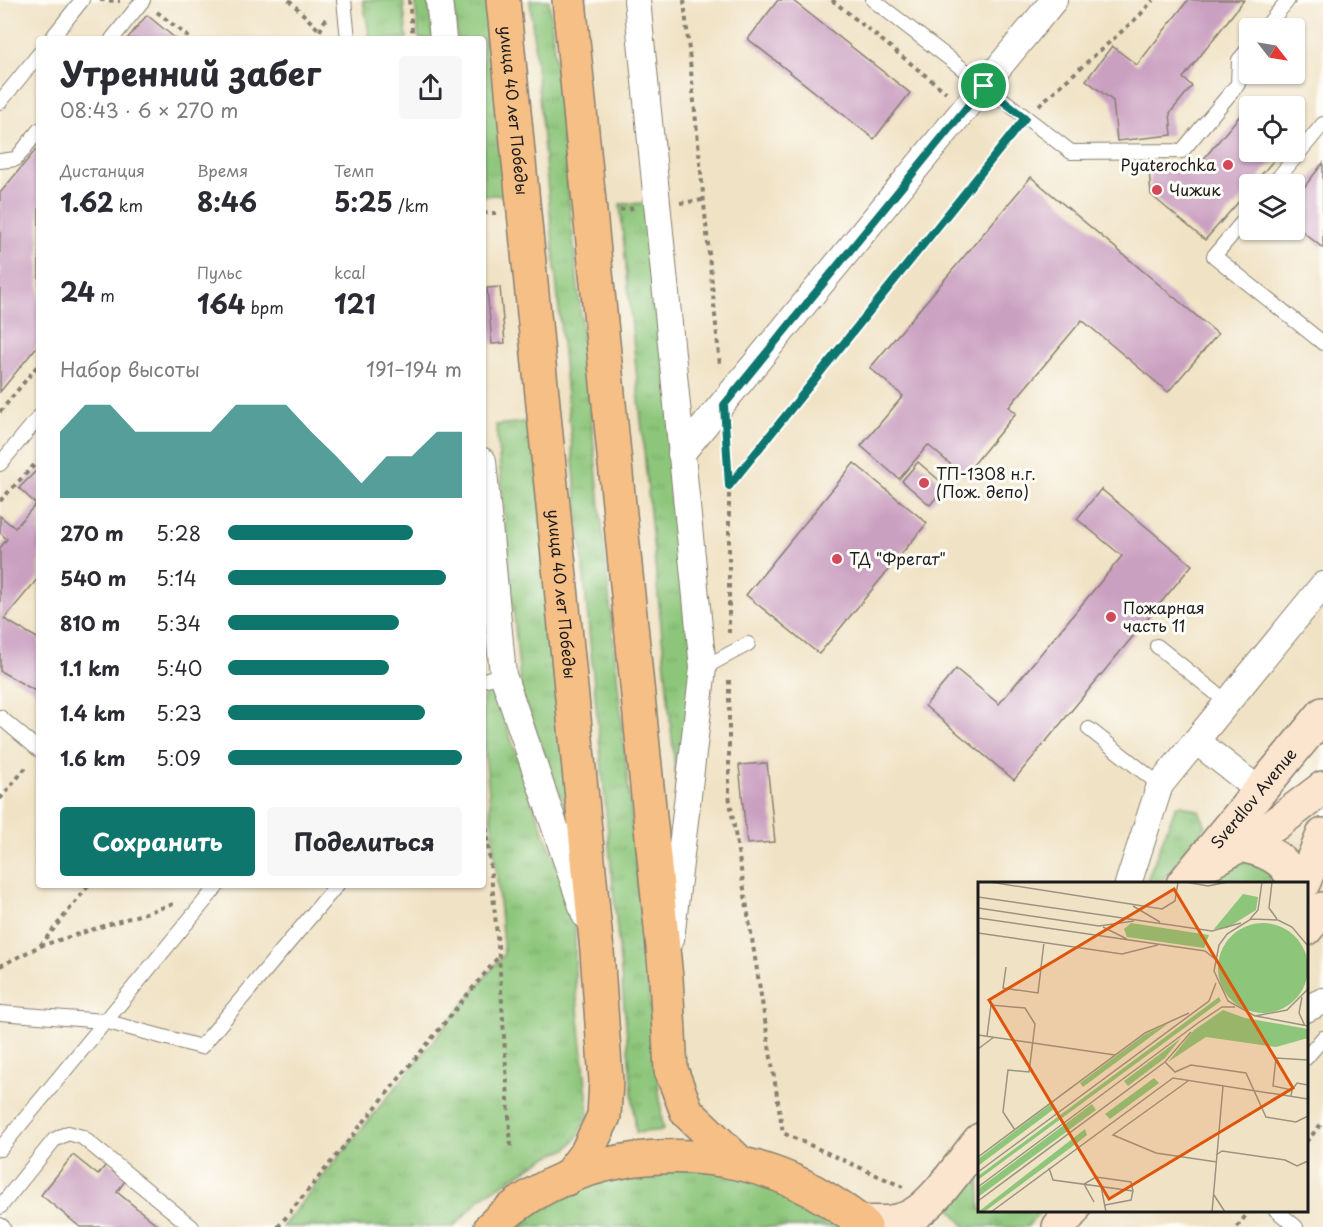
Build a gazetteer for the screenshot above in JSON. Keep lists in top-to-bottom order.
{
  "streets": {
    "main road": ["улица 40 лет Победы", "Sverdlov Avenue"]
  },
  "places": [
    "Pyaterochka",
    "Чижик",
    "ТП-1308 н.г. (Пож. депо)",
    "ТД \"Фрегат\"",
    "Пожарная часть 11"
  ],
  "north": "bottom right",
  "page": {
    "heading": ["Утренний забег", "08:43 · 6 × 270 m"],
    "stats": [
      ["Дистанция", "1.62 km"],
      ["Время", "8:46"],
      ["Темп", "5:25 /km"],
      ["24 m"],
      ["Пульс", "164 bpm"],
      ["kcal", "121"]
    ],
    "chart": ["Набор высоты", "191–194 m"],
    "list": [
      {
        "name": "270 m",
        "note": "5:28"
      },
      {
        "name": "540 m",
        "note": "5:14"
      },
      {
        "name": "810 m",
        "note": "5:34"
      },
      {
        "name": "1.1 km",
        "note": "5:40"
      },
      {
        "name": "1.4 km",
        "note": "5:23"
      },
      {
        "name": "1.6 km",
        "note": "5:09"
      }
    ],
    "buttons": ["Сохранить", "Поделиться"]
  }
}
